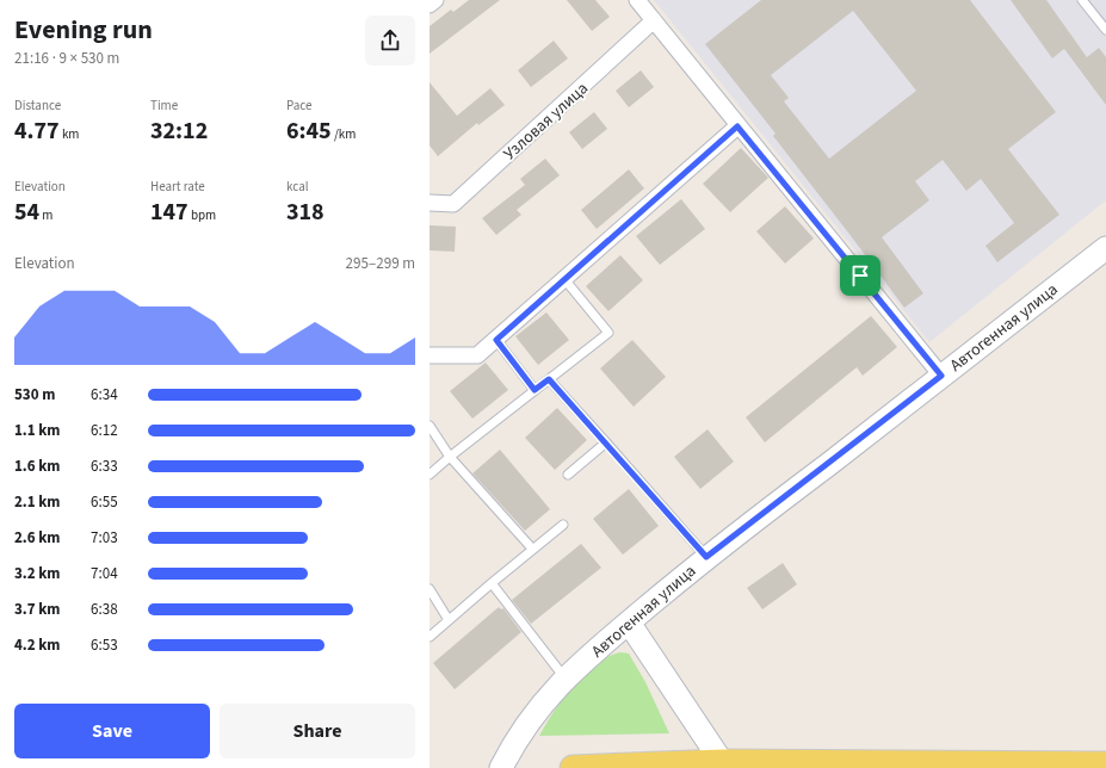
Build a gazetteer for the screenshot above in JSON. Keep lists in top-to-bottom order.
{
  "streets": {
    "street": ["Узловая улица", "Автогенная улица"]
  },
  "page": {
    "heading": ["Evening run", "21:16 · 9 × 530 m"],
    "stats": [
      ["Distance", "4.77 km"],
      ["Time", "32:12"],
      ["Pace", "6:45 /km"],
      ["Elevation", "54 m"],
      ["Heart rate", "147 bpm"],
      ["kcal", "318"]
    ],
    "chart": ["Elevation", "295–299 m"],
    "list": [
      {
        "name": "530 m",
        "note": "6:34"
      },
      {
        "name": "1.1 km",
        "note": "6:12"
      },
      {
        "name": "1.6 km",
        "note": "6:33"
      },
      {
        "name": "2.1 km",
        "note": "6:55"
      },
      {
        "name": "2.6 km",
        "note": "7:03"
      },
      {
        "name": "3.2 km",
        "note": "7:04"
      },
      {
        "name": "3.7 km",
        "note": "6:38"
      },
      {
        "name": "4.2 km",
        "note": "6:53"
      }
    ],
    "buttons": ["Save", "Share"]
  }
}
